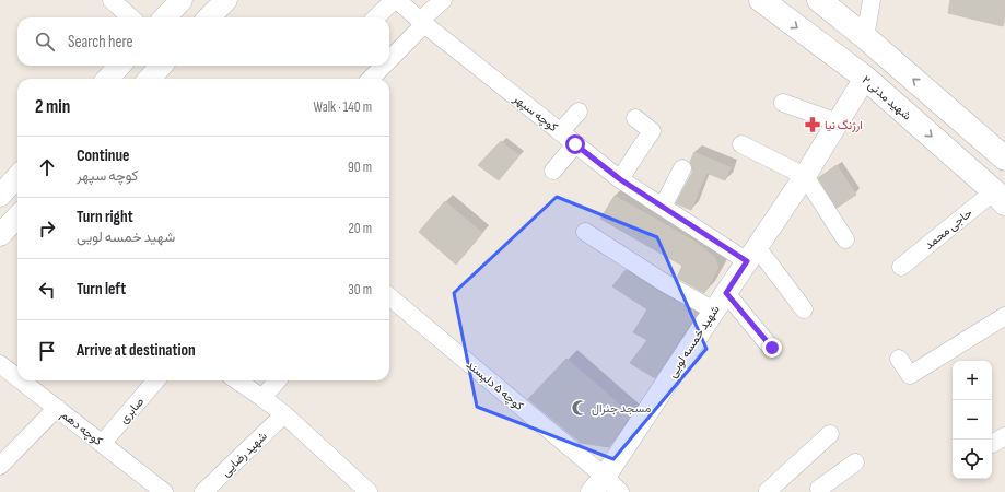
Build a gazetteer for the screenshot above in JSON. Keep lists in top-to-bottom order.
{
  "streets": {
    "main road": ["شهید مدنی ۲"],
    "street": [
      "کوچه سپهر",
      "حاجی محمد",
      "شهید خمسه لویی",
      "کوچه ۵ دلپسند",
      "صابری",
      "کوچه دهم",
      "شهید رضایی"
    ]
  },
  "crossings": [
    ["شهید مدنی ۲", "حاجی محمد"],
    ["شهید مدنی ۲", "شهید خمسه لویی"],
    ["کوچه سپهر", "شهید خمسه لویی"],
    ["شهید خمسه لویی", "کوچه ۵ دلپسند"],
    ["صابری", "کوچه دهم"]
  ],
  "places": {
    "pharmacy": ["ارژنگ نیا"],
    "mosque": ["مسجد جنرال"]
  },
  "page": {
    "search": "Search here",
    "heading": ["2 min", "Walk · 140 m"],
    "list": [
      ["Continue", "کوچه سپهر", "90 m"],
      ["Turn right", "شهید خمسه لویی", "20 m"],
      ["Turn left", "30 m"],
      "Arrive at destination"
    ],
    "map_buttons": ["+", "−"]
  }
}
